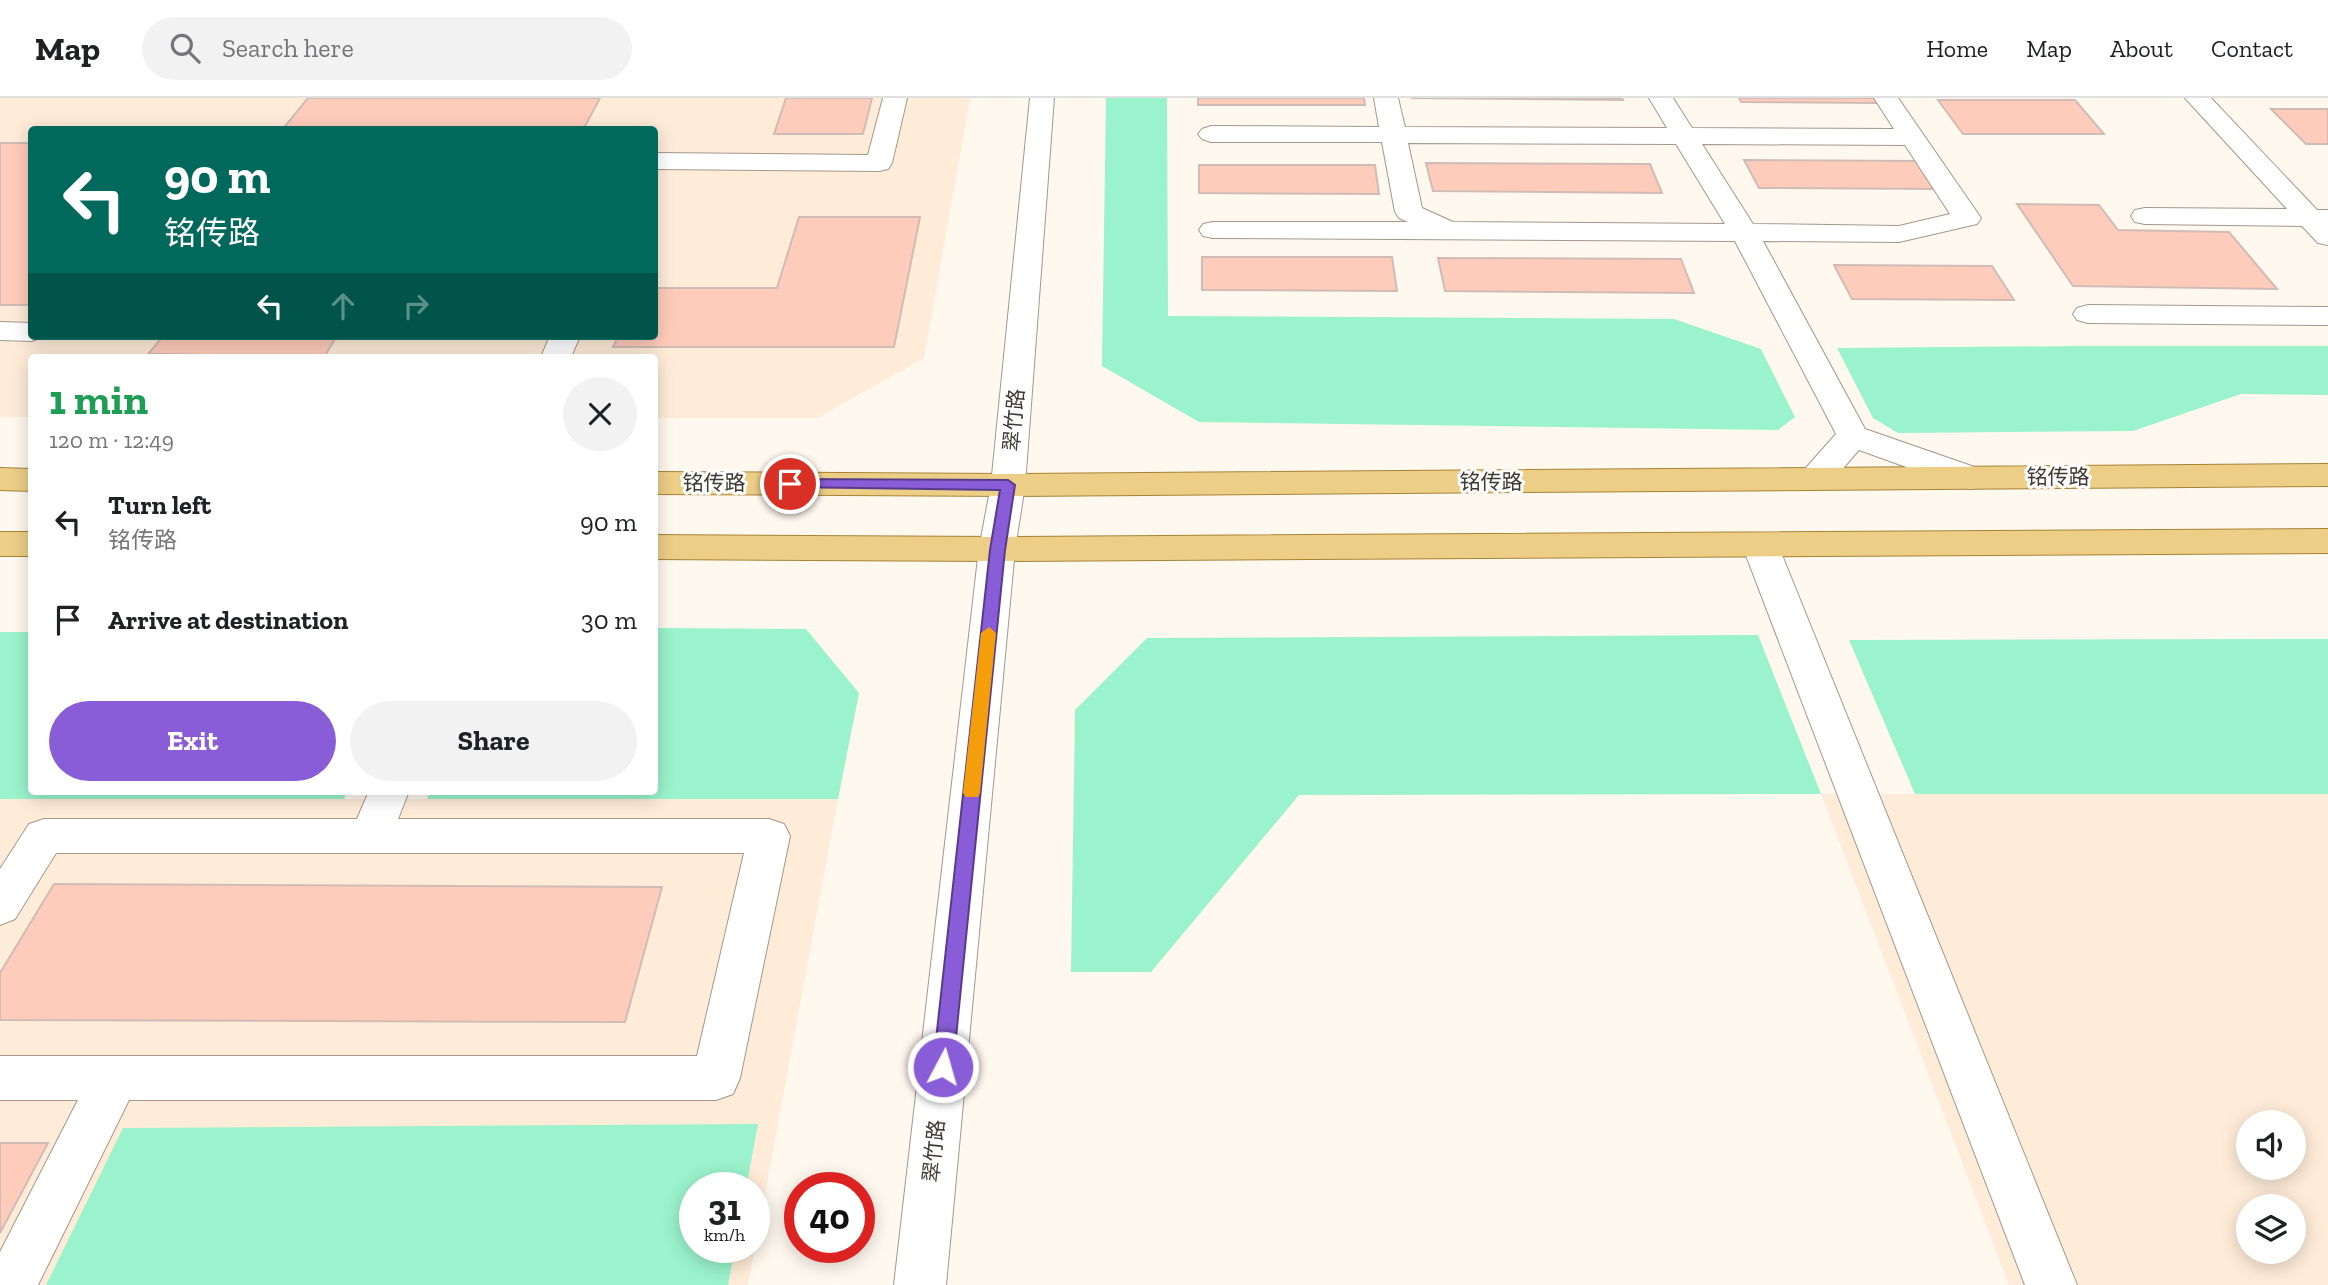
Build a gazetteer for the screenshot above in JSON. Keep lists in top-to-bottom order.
{
  "streets": {
    "main road": ["铭传路"],
    "street": ["翠竹路"]
  },
  "crossings": [
    ["翠竹路", "铭传路"]
  ],
  "page": {
    "header": "Map",
    "search": "Search here",
    "nav": [
      "Home",
      "Map",
      "About",
      "Contact"
    ],
    "turn": ["90 m", "铭传路"],
    "heading": ["1 min", "120 m · 12:49"],
    "list": [
      {
        "name": "Turn left",
        "note": "铭传路",
        "value": "90 m"
      },
      {
        "name": "Arrive at destination",
        "value": "30 m"
      }
    ],
    "buttons": ["Exit", "Share"],
    "speed": "31 km/h",
    "limit": "40"
  }
}
